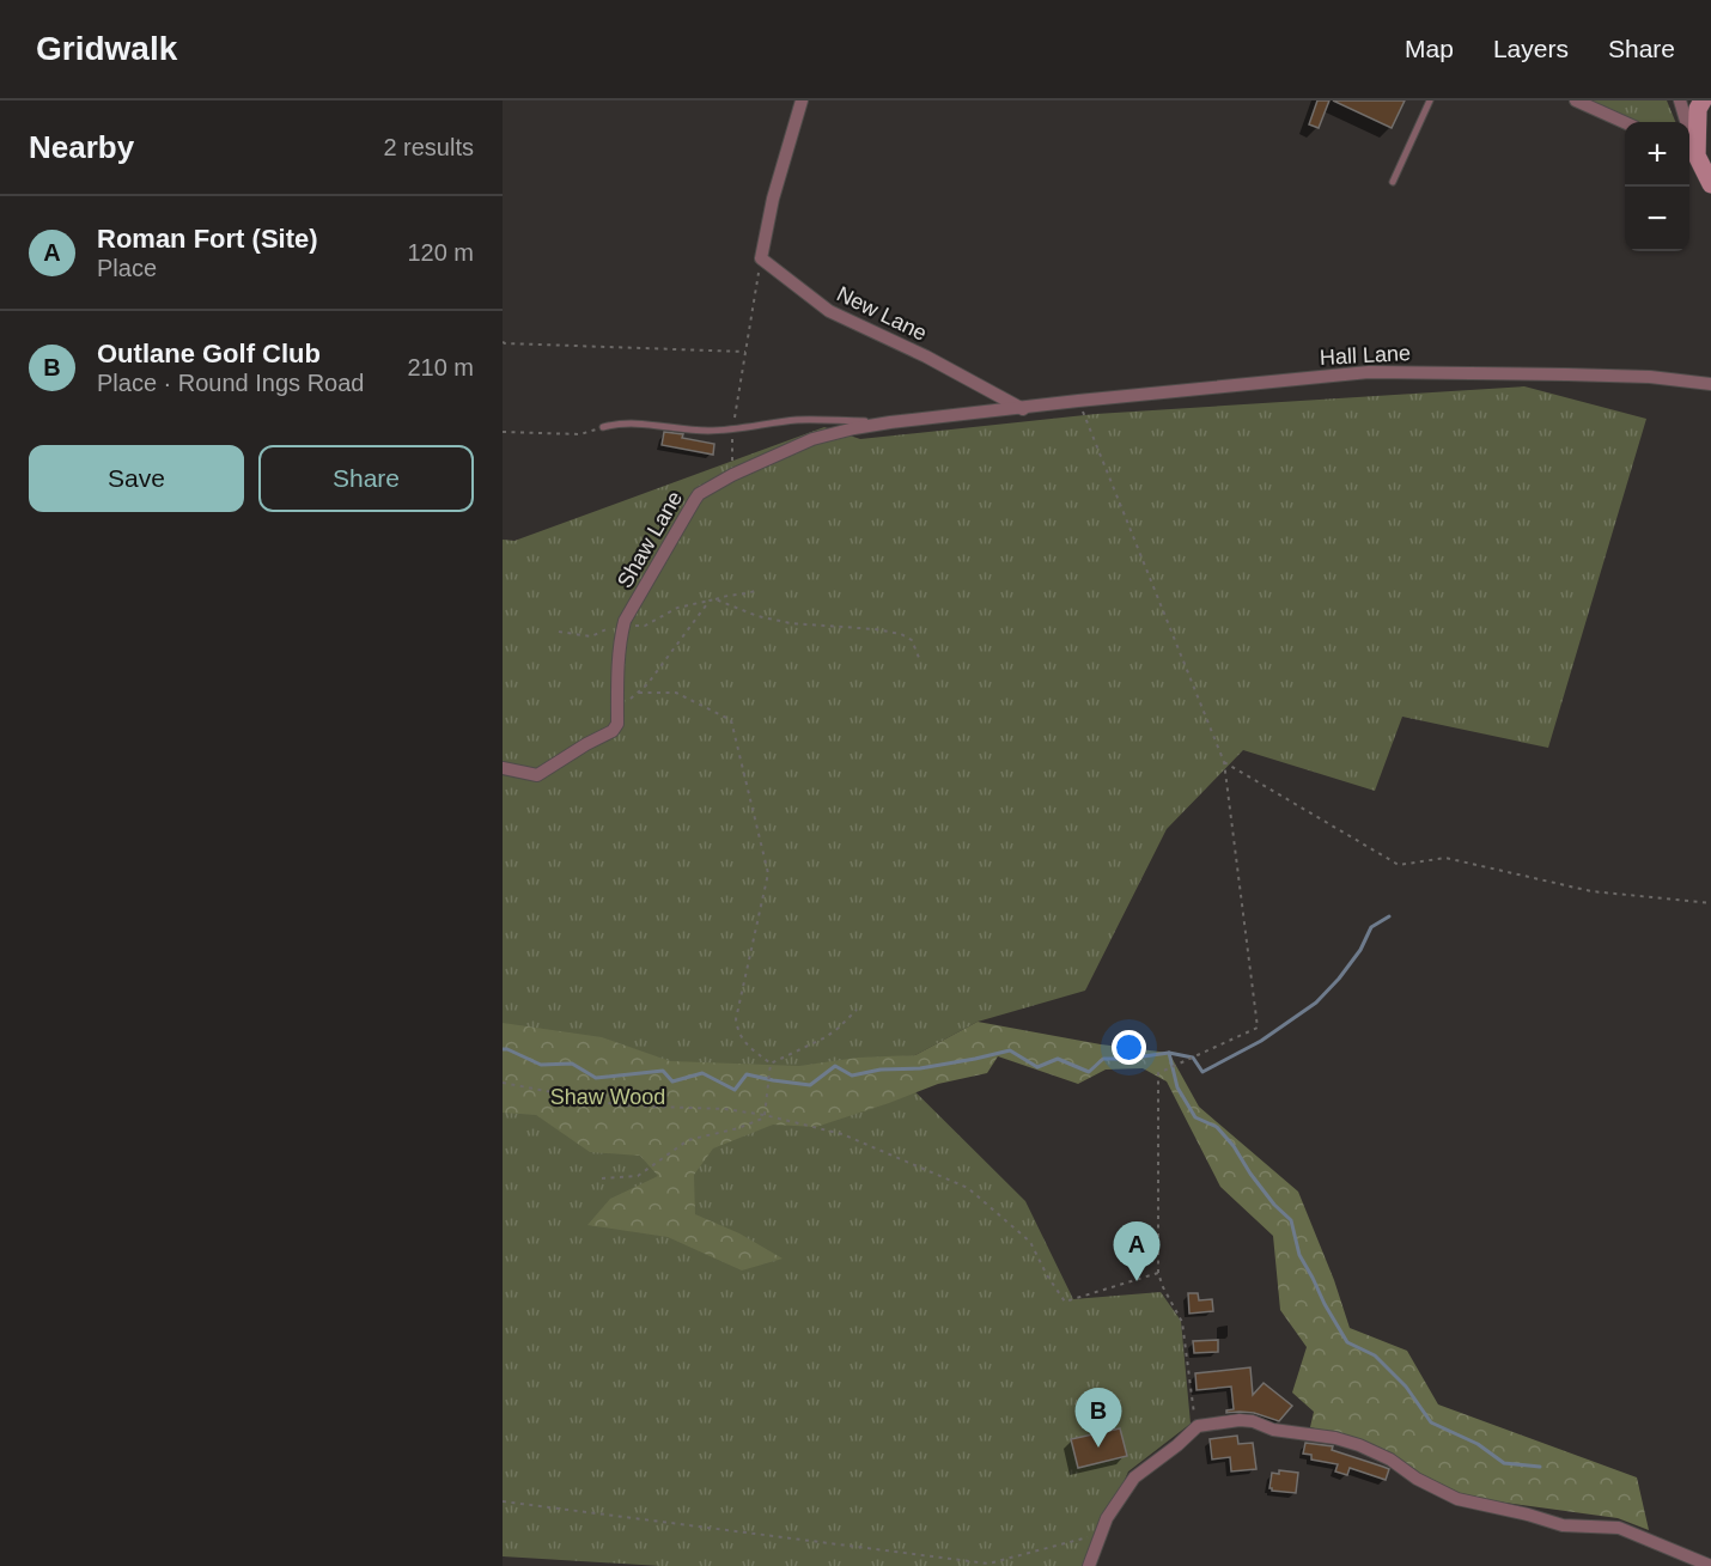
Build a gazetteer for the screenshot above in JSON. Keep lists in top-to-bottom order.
{
  "streets": {
    "street": ["New Lane", "Hall Lane", "Shaw Lane"]
  },
  "crossings": [
    ["New Lane", "Hall Lane"],
    ["New Lane", "Shaw Lane"],
    ["Hall Lane", "Shaw Lane"]
  ],
  "parks": ["Shaw Wood"],
  "page": {
    "header": "Gridwalk",
    "nav": ["Map", "Layers", "Share"],
    "heading": ["Nearby", "2 results"],
    "map_buttons": ["+", "−"],
    "list": [
      {
        "mark": "A",
        "name": "Roman Fort (Site)",
        "note": "Place",
        "value": "120 m"
      },
      {
        "mark": "B",
        "name": "Outlane Golf Club",
        "note": "Place · Round Ings Road",
        "value": "210 m"
      }
    ],
    "buttons": ["Save", "Share"],
    "pins": ["A", "B"]
  }
}
